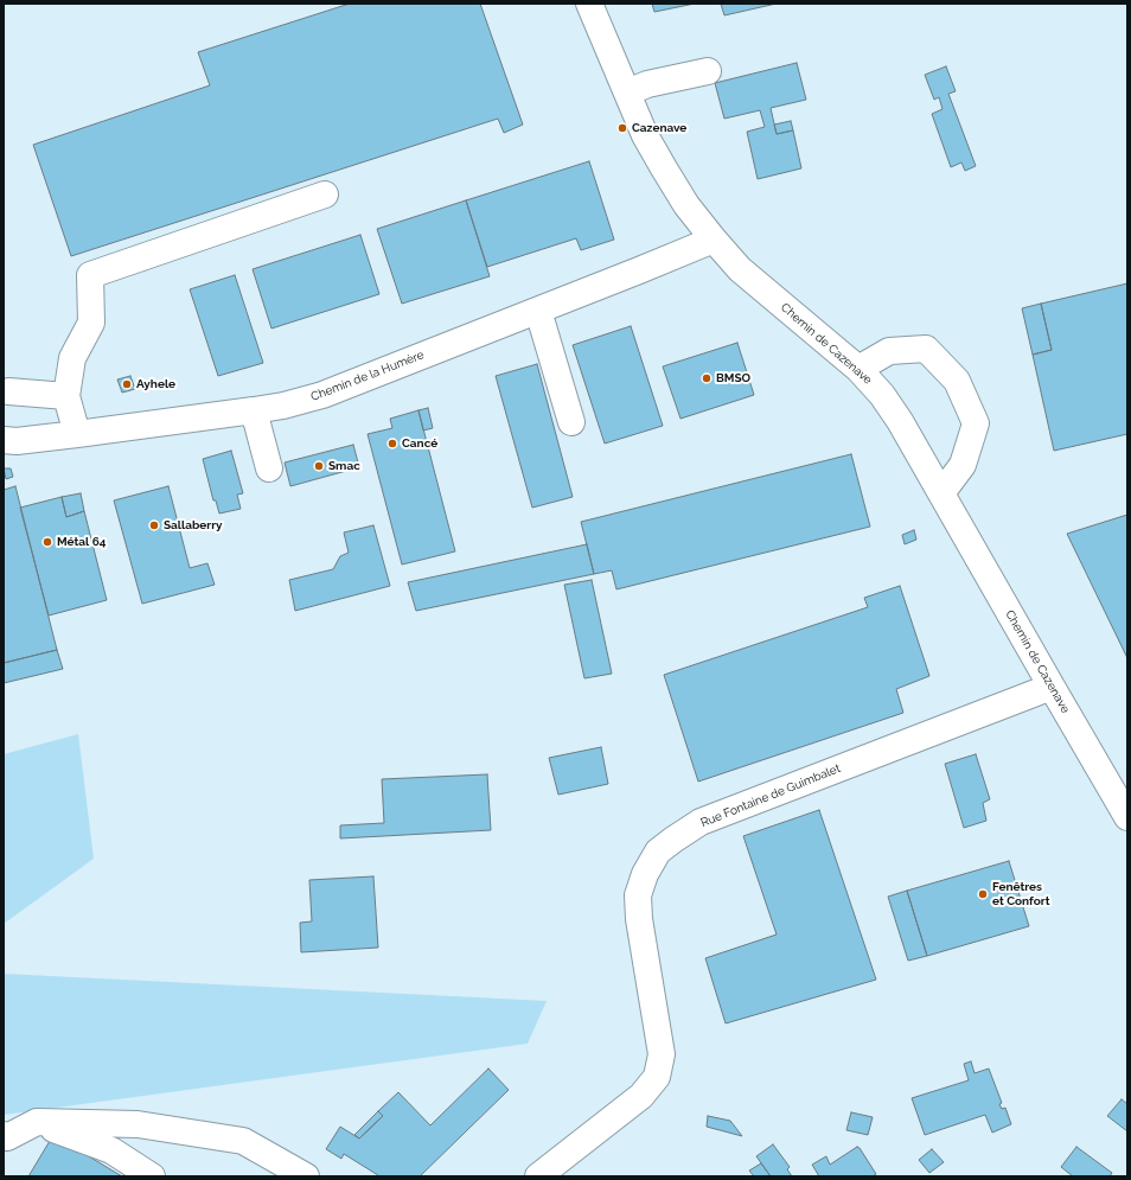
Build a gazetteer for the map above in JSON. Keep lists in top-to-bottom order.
{
  "streets": {
    "street": ["Chemin de Cazenave", "Chemin de la Humère", "Rue Fontaine de Guimbalet"]
  },
  "crossings": [
    ["Chemin de Cazenave", "Chemin de la Humère"],
    ["Chemin de Cazenave", "Rue Fontaine de Guimbalet"]
  ],
  "places": [
    "Cazenave",
    "BMSO",
    "Ayhele",
    "Cancé",
    "Smac",
    "Sallaberry",
    "Métal 64",
    "Fenêtres et Confort"
  ]
}
